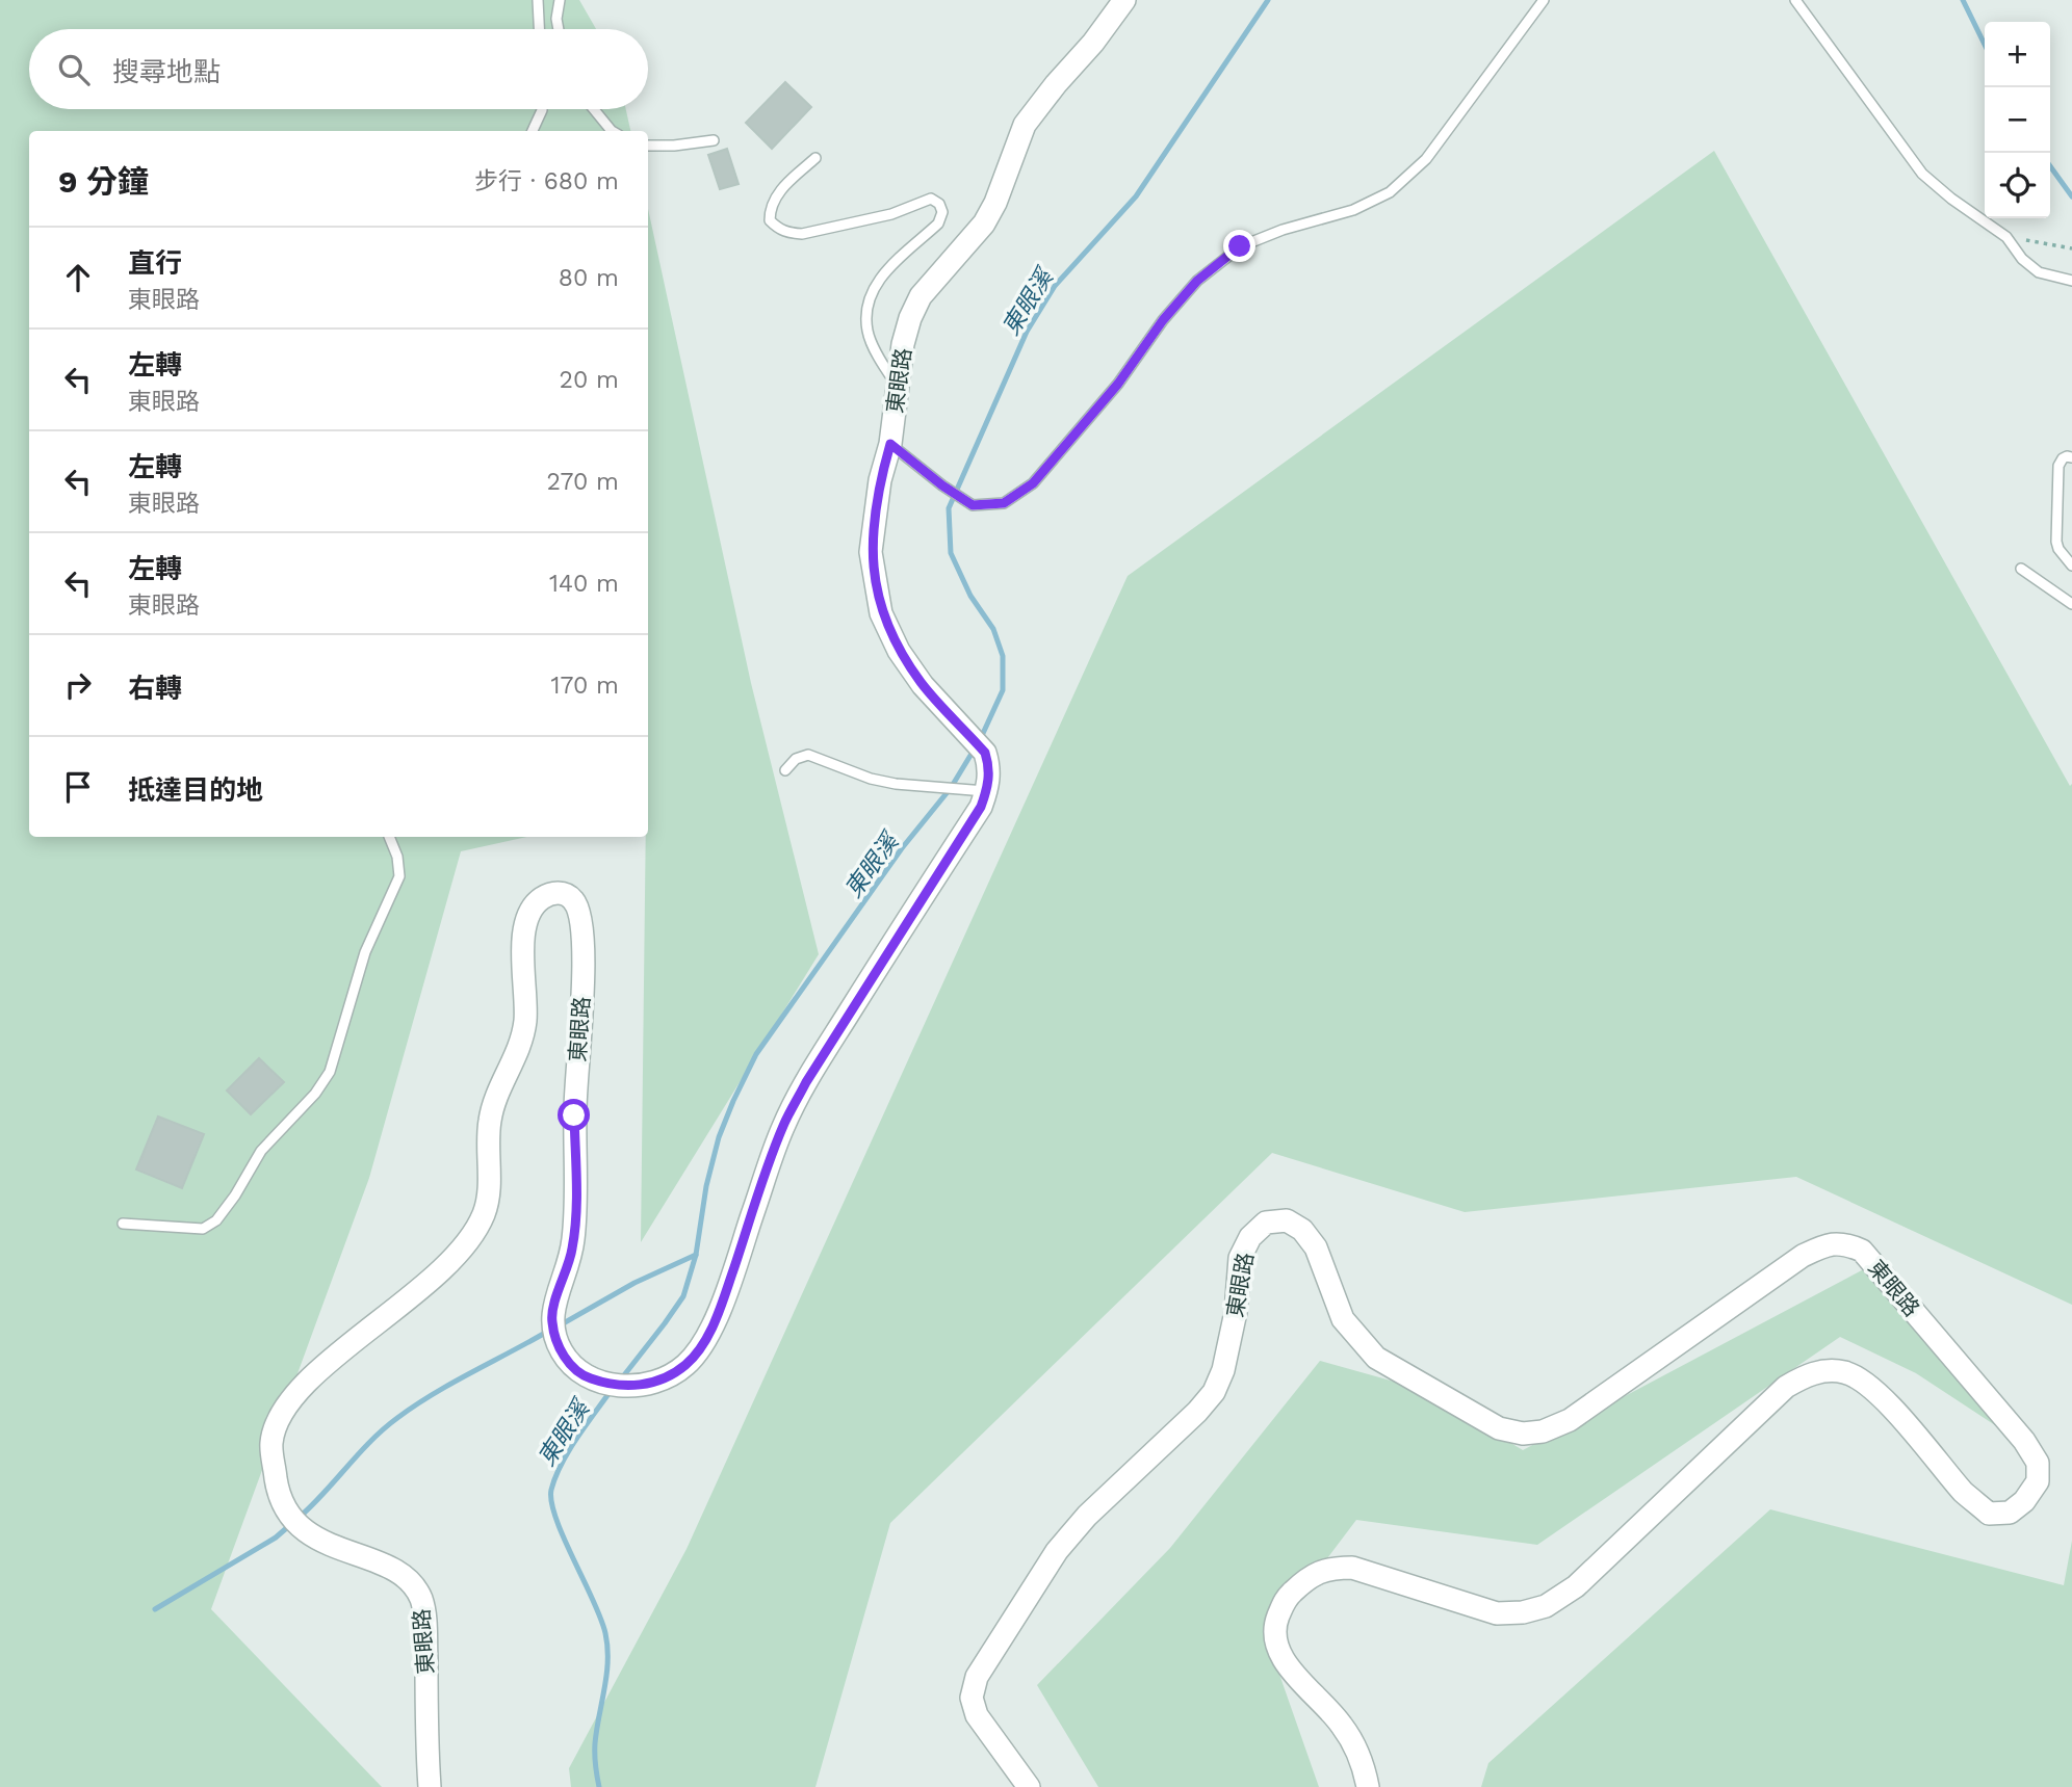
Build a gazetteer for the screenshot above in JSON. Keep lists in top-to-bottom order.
{
  "streets": {
    "street": ["東眼路"]
  },
  "water": ["東眼溪"],
  "page": {
    "map_buttons": ["+", "−"],
    "search": "搜尋地點",
    "heading": ["9 分鐘", "步行 · 680 m"],
    "list": [
      ["直行", "東眼路", "80 m"],
      ["左轉", "東眼路", "20 m"],
      ["左轉", "東眼路", "270 m"],
      ["左轉", "東眼路", "140 m"],
      ["右轉", "170 m"],
      "抵達目的地"
    ]
  }
}
